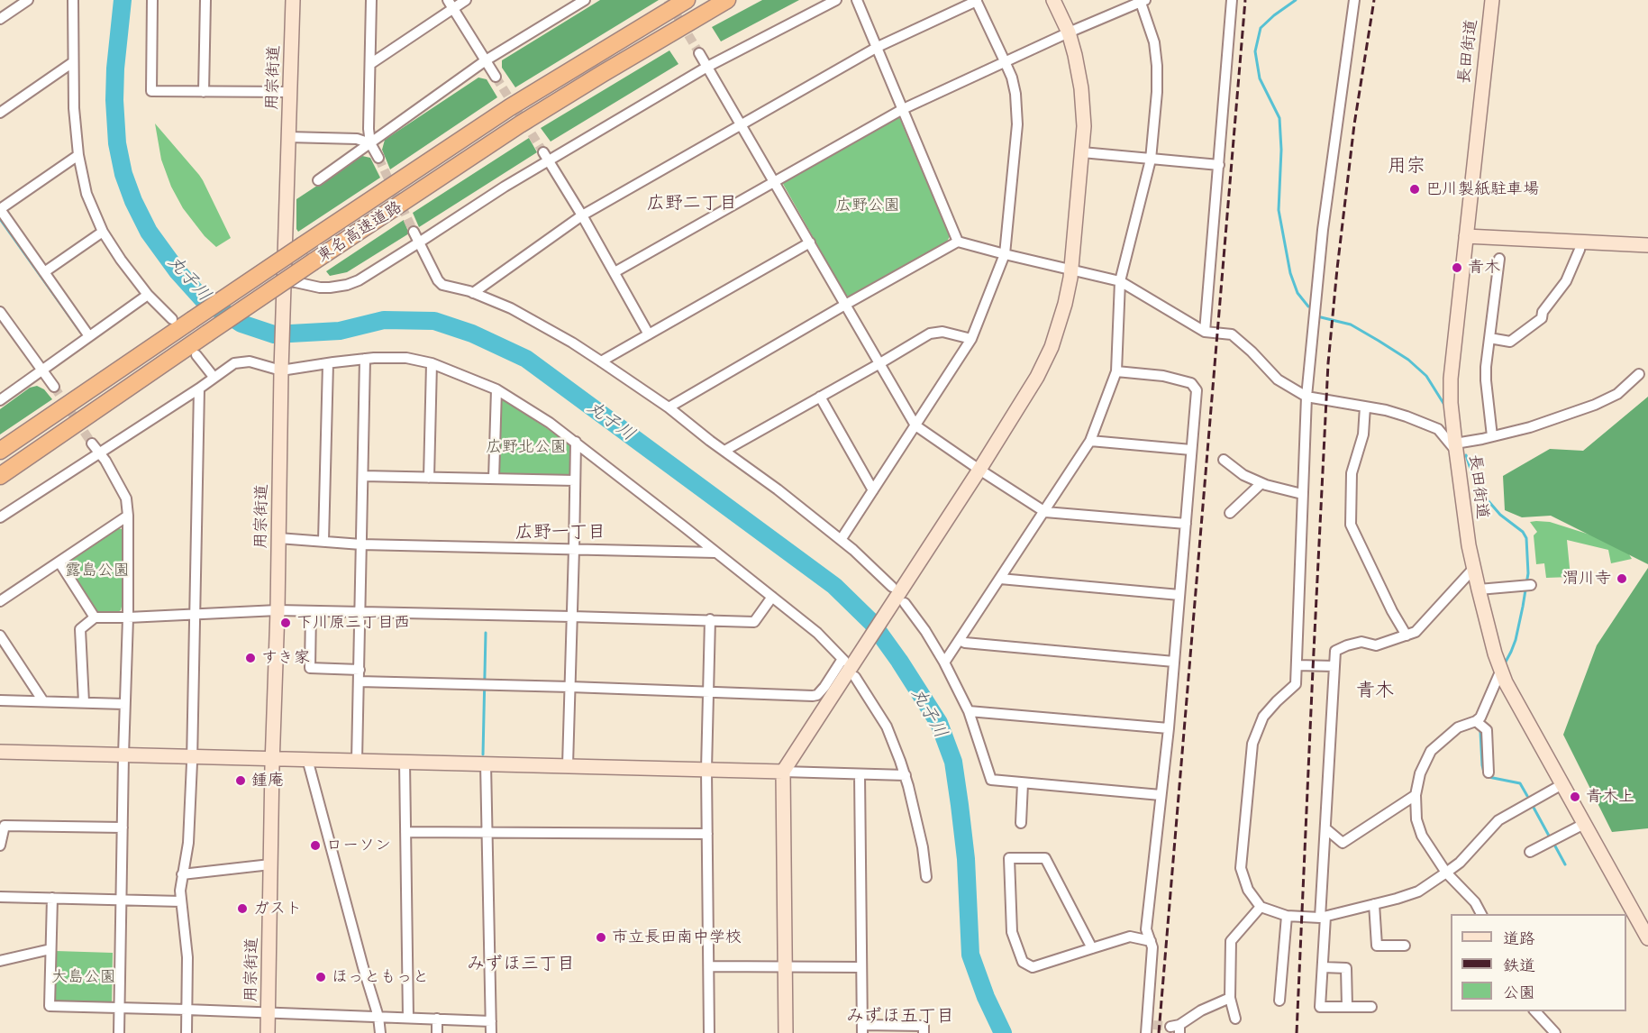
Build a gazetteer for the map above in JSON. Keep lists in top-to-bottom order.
{
  "streets": {
    "highway": ["東名高速道路"],
    "street": ["長田街道", "用宗街道"]
  },
  "districts": [
    "用宗",
    "広野二丁目",
    "広野一丁目",
    "青木",
    "みずほ三丁目",
    "みずほ五丁目"
  ],
  "water": ["丸子川"],
  "parks": [
    "広野公園",
    "広野北公園",
    "露島公園",
    "大島公園"
  ],
  "places": [
    "巴川製紙駐車場",
    "青木",
    "渭川寺",
    "下川原三丁目西",
    "すき家",
    "鍾庵",
    "青木上",
    "ローソン",
    "ガスト",
    "市立長田南中学校",
    "ほっともっと"
  ],
  "legend": ["道路", "鉄道", "公園"]
}
